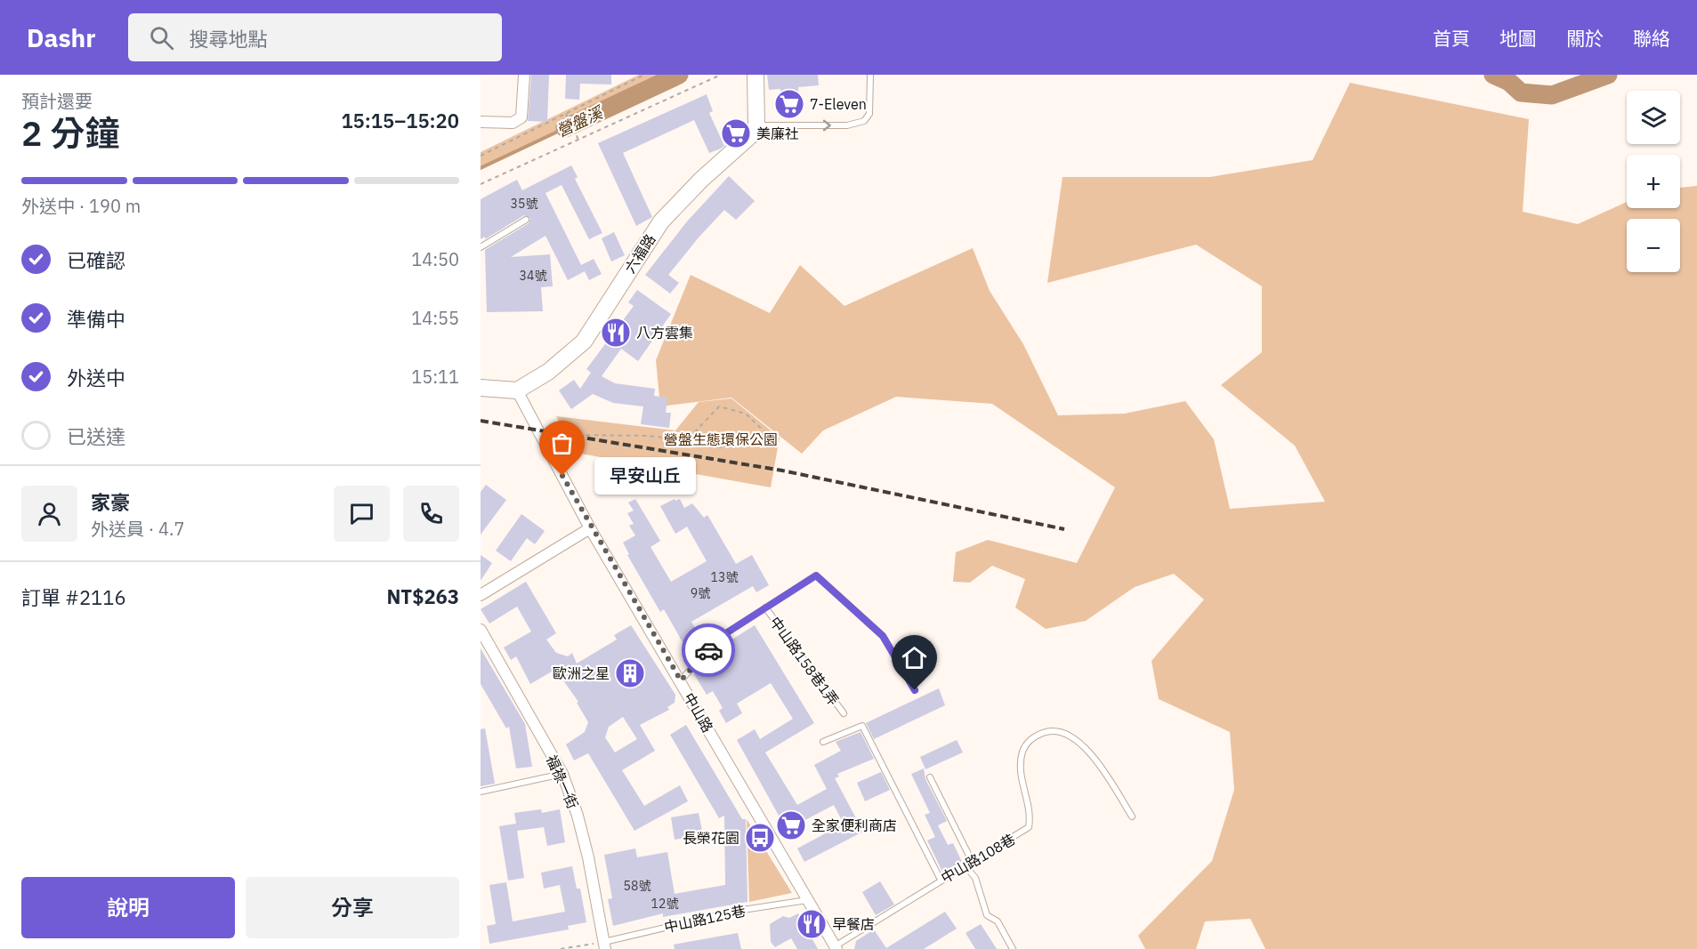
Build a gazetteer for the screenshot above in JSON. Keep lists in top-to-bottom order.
{
  "streets": {
    "street": ["六福路", "中山路", "福祿一街"],
    "lane": ["中山路158巷1弄", "中山路108巷", "中山路125巷"]
  },
  "crossings": [
    ["六福路", "中山路"],
    ["中山路", "中山路108巷"],
    ["中山路", "中山路125巷"],
    ["福祿一街", "中山路125巷"]
  ],
  "water": ["營盤溪"],
  "parks": ["營盤生態環保公園"],
  "places": {
    "supermarket": ["7-Eleven", "美廉社", "全家便利商店"],
    "restaurant": ["八方雲集", "早餐店"],
    "other": ["早安山丘"],
    "building": ["歐洲之星"],
    "bus stop": ["長榮花園"]
  },
  "house_numbers": [
    "35號",
    "34號",
    "13號",
    "9號",
    "58號",
    "12號"
  ],
  "page": {
    "header": "Dashr",
    "search": "搜尋地點",
    "nav": [
      "首頁",
      "地圖",
      "關於",
      "聯絡"
    ],
    "heading": ["2 分鐘", "預計還要", "15:15–15:20"],
    "panel": [
      "家豪",
      "外送員 · 4.7",
      "訂單 #2116",
      "NT$263"
    ],
    "map_buttons": ["+", "−"],
    "bar": "外送中 · 190 m",
    "list": [
      ["已確認", "14:50"],
      ["準備中", "14:55"],
      ["外送中", "15:11"],
      "已送達"
    ],
    "bubble": "早安山丘",
    "buttons": ["說明", "分享"]
  }
}
